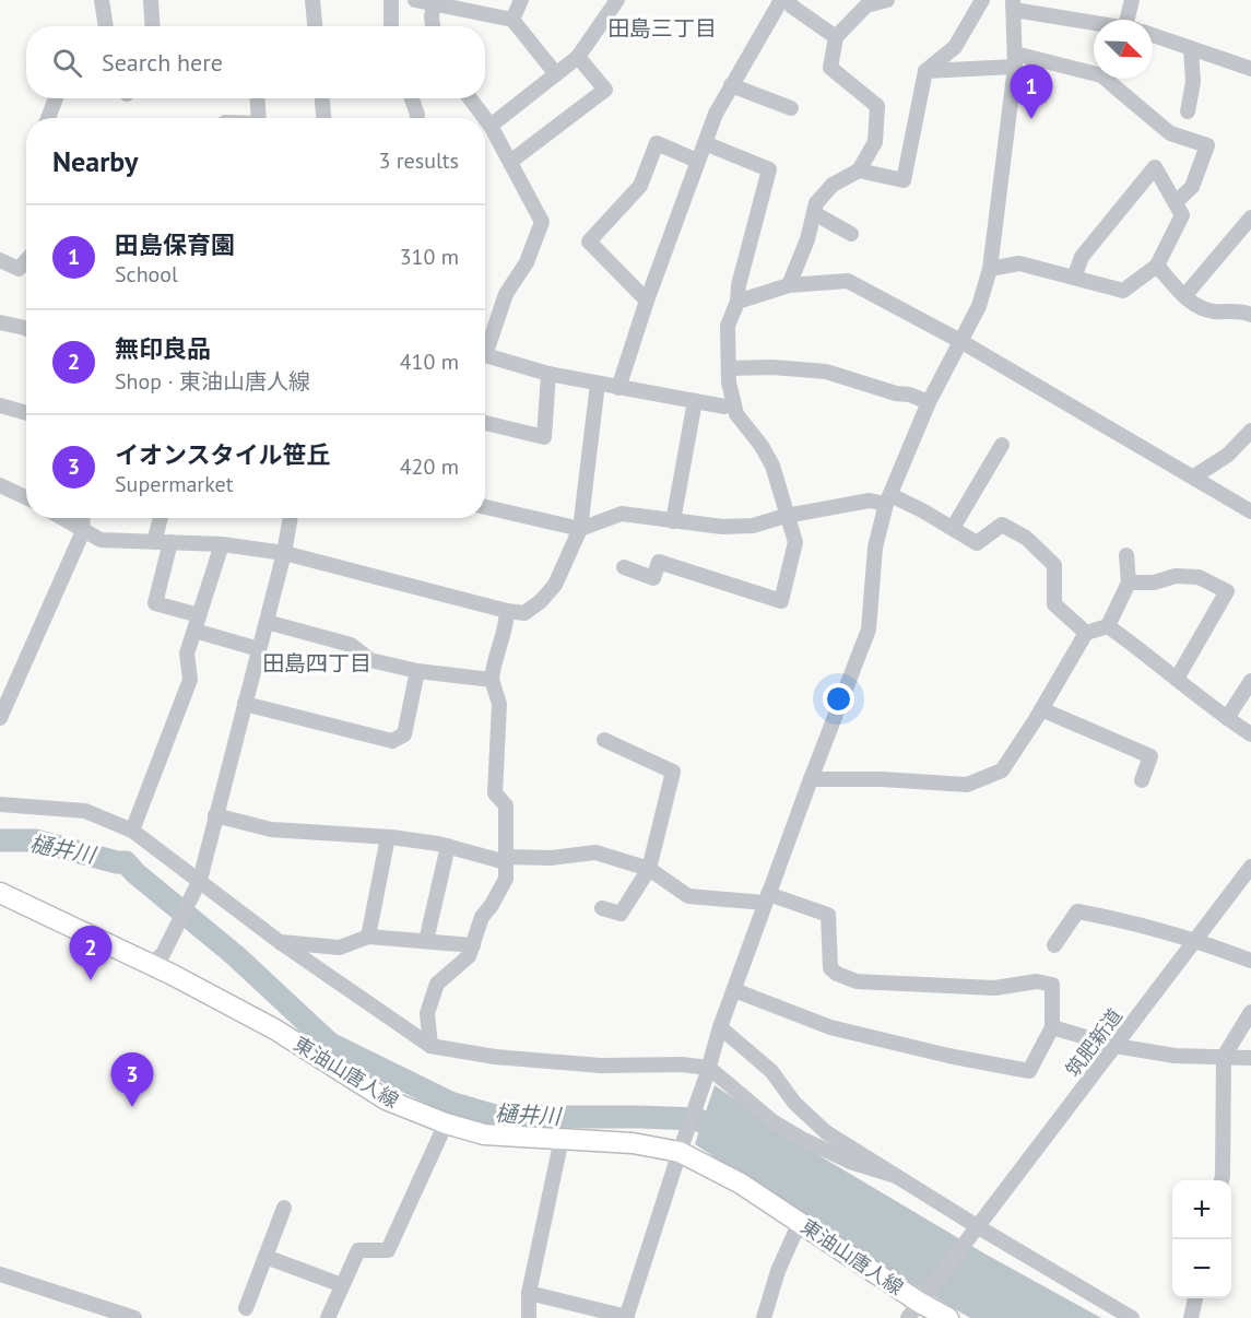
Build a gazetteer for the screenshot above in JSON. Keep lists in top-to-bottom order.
{
  "streets": {
    "main road": ["東油山唐人線"],
    "street": ["筑肥新道"]
  },
  "crossings": [
    ["筑肥新道", "東油山唐人線"]
  ],
  "districts": ["田島三丁目", "田島四丁目"],
  "water": ["樋井川"],
  "north": "bottom right",
  "page": {
    "search": "Search here",
    "pins": ["1", "2", "3"],
    "heading": ["Nearby", "3 results"],
    "list": [
      {
        "mark": "1",
        "name": "田島保育園",
        "note": "School",
        "value": "310 m"
      },
      {
        "mark": "2",
        "name": "無印良品",
        "note": "Shop · 東油山唐人線",
        "value": "410 m"
      },
      {
        "mark": "3",
        "name": "イオンスタイル笹丘",
        "note": "Supermarket",
        "value": "420 m"
      }
    ],
    "map_buttons": ["+", "−"]
  }
}
